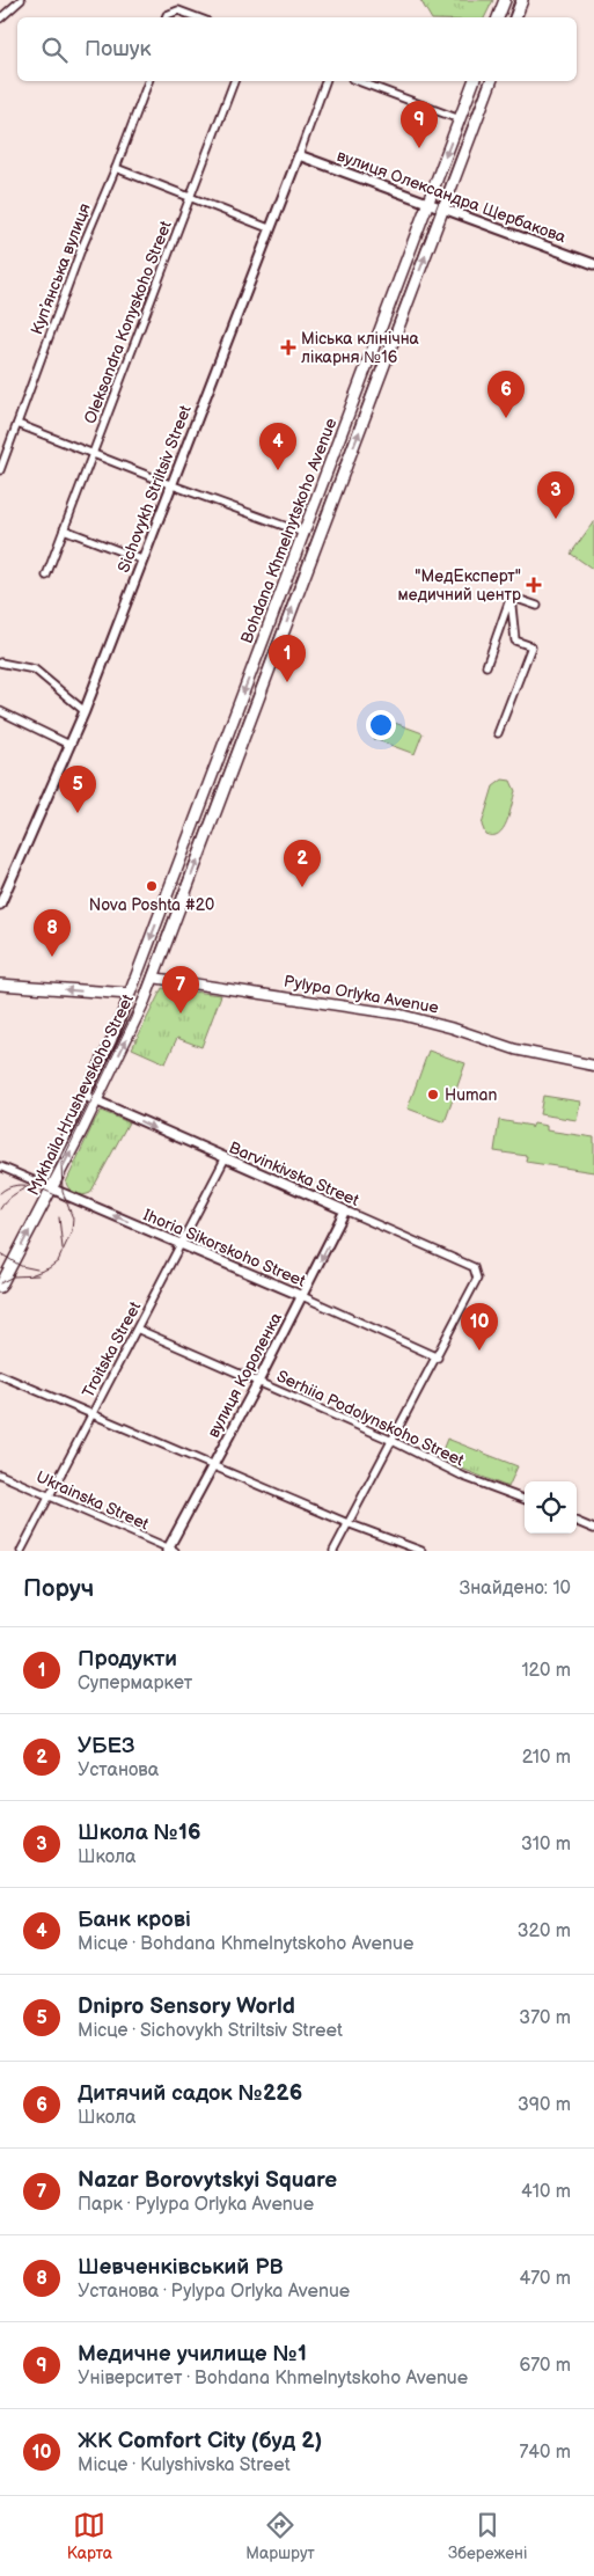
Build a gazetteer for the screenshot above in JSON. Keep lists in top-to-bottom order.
{
  "streets": {
    "main road": ["Bohdana Khmelnytskoho Avenue", "Pylypa Orlyka Avenue", "Mykhaila Hrushevskoho Street"],
    "street": [
      "вулиця Олександра Щербакова",
      "Купʼянська вулиця",
      "Oleksandra Konyskoho Street",
      "Sichovykh Striltsiv Street",
      "Barvinkivska Street",
      "Ihoria Sikorskoho Street",
      "Troitska Street",
      "вулиця Короленка",
      "Serhiia Podolynskoho Street",
      "Ukrainska Street"
    ]
  },
  "crossings": [
    ["вулиця Олександра Щербакова", "Sichovykh Striltsiv Street"],
    ["вулиця Олександра Щербакова", "Bohdana Khmelnytskoho Avenue"],
    ["Bohdana Khmelnytskoho Avenue", "Pylypa Orlyka Avenue"],
    ["Bohdana Khmelnytskoho Avenue", "Mykhaila Hrushevskoho Street"],
    ["Pylypa Orlyka Avenue", "Mykhaila Hrushevskoho Street"],
    ["Mykhaila Hrushevskoho Street", "Barvinkivska Street"],
    ["Mykhaila Hrushevskoho Street", "Ihoria Sikorskoho Street"],
    ["Barvinkivska Street", "Ihoria Sikorskoho Street"],
    ["Barvinkivska Street", "Troitska Street"],
    ["Barvinkivska Street", "вулиця Короленка"],
    ["Ihoria Sikorskoho Street", "Troitska Street"],
    ["Ihoria Sikorskoho Street", "вулиця Короленка"],
    ["Troitska Street", "Serhiia Podolynskoho Street"],
    ["Troitska Street", "Ukrainska Street"],
    ["вулиця Короленка", "Serhiia Podolynskoho Street"],
    ["вулиця Короленка", "Ukrainska Street"]
  ],
  "one_way": ["Mykhaila Hrushevskoho Street"],
  "places": {
    "health": ["Міська клінічна лікарня №16", "\"МедЕксперт\" медичний центр"],
    "other": ["Nova Poshta #20", "Human"]
  },
  "page": {
    "search": "Пошук",
    "pins": [
      "9",
      "6",
      "4",
      "3",
      "1",
      "5",
      "2",
      "8",
      "7",
      "10"
    ],
    "heading": ["Поруч", "Знайдено: 10"],
    "list": [
      {
        "mark": "1",
        "name": "Продукти",
        "note": "Супермаркет",
        "value": "120 m"
      },
      {
        "mark": "2",
        "name": "УБЕЗ",
        "note": "Установа",
        "value": "210 m"
      },
      {
        "mark": "3",
        "name": "Школа №16",
        "note": "Школа",
        "value": "310 m"
      },
      {
        "mark": "4",
        "name": "Банк крові",
        "note": "Місце · Bohdana Khmelnytskoho Avenue",
        "value": "320 m"
      },
      {
        "mark": "5",
        "name": "Dnipro Sensory World",
        "note": "Місце · Sichovykh Striltsiv Street",
        "value": "370 m"
      },
      {
        "mark": "6",
        "name": "Дитячий садок №226",
        "note": "Школа",
        "value": "390 m"
      },
      {
        "mark": "7",
        "name": "Nazar Borovytskyi Square",
        "note": "Парк · Pylypa Orlyka Avenue",
        "value": "410 m"
      },
      {
        "mark": "8",
        "name": "Шевченківський РВ",
        "note": "Установа · Pylypa Orlyka Avenue",
        "value": "470 m"
      },
      {
        "mark": "9",
        "name": "Медичне училище №1",
        "note": "Університет · Bohdana Khmelnytskoho Avenue",
        "value": "670 m"
      },
      {
        "mark": "10",
        "name": "ЖК Comfort City (буд 2)",
        "note": "Місце · Kulyshivska Street",
        "value": "740 m"
      }
    ],
    "nav": ["Карта", "Маршрут", "Збережені"]
  }
}
